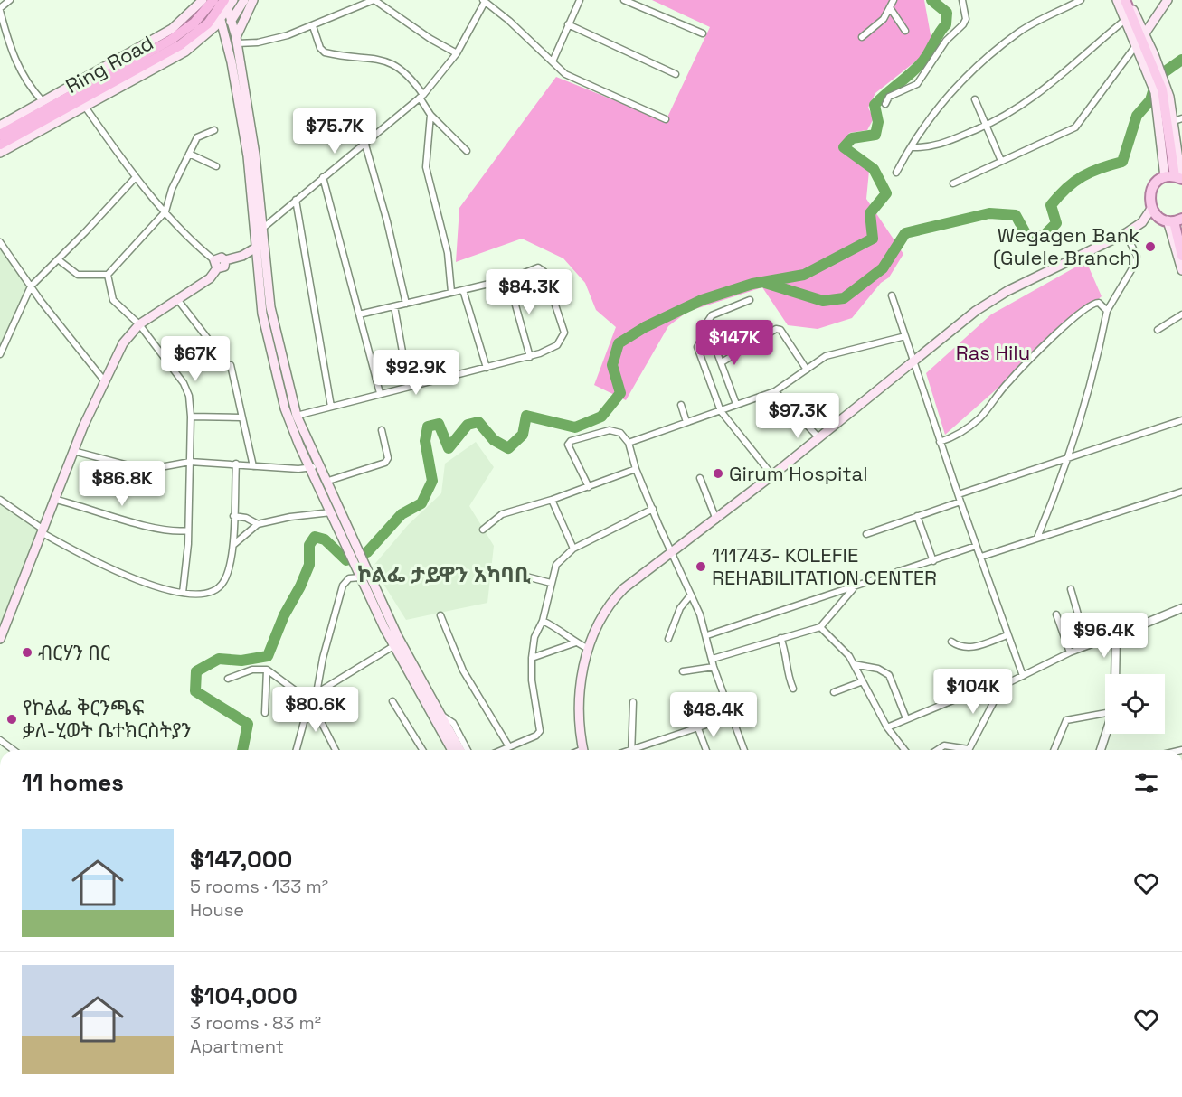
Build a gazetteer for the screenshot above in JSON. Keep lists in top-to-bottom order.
{
  "streets": {
    "highway": ["Ring Road"]
  },
  "districts": ["ኮልፌ ታይዋን አካባቢ"],
  "parks": ["Ras Hilu"],
  "places": [
    "Wegagen Bank (Gulele Branch)",
    "Girum Hospital",
    "111743- KOLEFIE REHABILITATION CENTER",
    "ብርሃን በር",
    "የኮልፌ ቅርንጫፍ ቃለ-ሂወት ቤተክርስትያን"
  ],
  "page": {
    "price": [
      "$75.7K",
      "$84.3K",
      "$147K",
      "$67K",
      "$92.9K",
      "$97.3K",
      "$86.8K",
      "$96.4K",
      "$104K",
      "$80.6K",
      "$48.4K"
    ],
    "heading": "11 homes",
    "list": [
      {
        "name": "$147,000",
        "note": "5 rooms · 133 m² · House"
      },
      {
        "name": "$104,000",
        "note": "3 rooms · 83 m² · Apartment"
      }
    ]
  }
}
